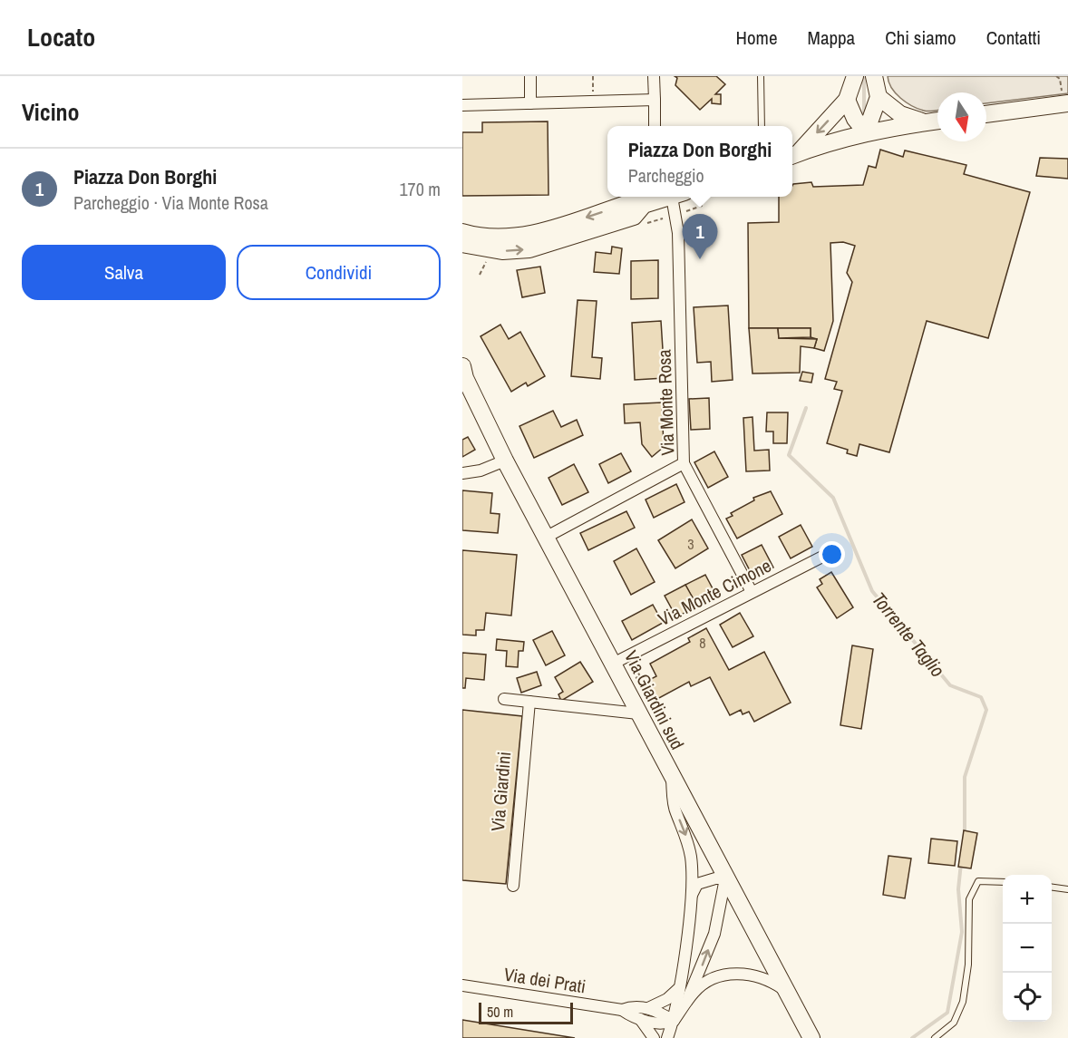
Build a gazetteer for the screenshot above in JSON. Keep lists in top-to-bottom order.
{
  "streets": {
    "street": [
      "Via Monte Rosa",
      "Via Monte Cimone",
      "Via Giardini sud",
      "Via Giardini",
      "Via dei Prati"
    ]
  },
  "crossings": [
    ["Via Monte Rosa", "Via Monte Cimone"],
    ["Via Monte Cimone", "Via Giardini sud"]
  ],
  "water": ["Torrente Taglio"],
  "house_numbers": ["3", "8"],
  "scale_bar": "50 m",
  "north": "bottom",
  "page": {
    "header": "Locato",
    "nav": [
      "Home",
      "Mappa",
      "Chi siamo",
      "Contatti"
    ],
    "heading": "Vicino",
    "popup": ["Piazza Don Borghi", "Parcheggio"],
    "list": [
      {
        "mark": "1",
        "name": "Piazza Don Borghi",
        "note": "Parcheggio · Via Monte Rosa",
        "value": "170 m"
      }
    ],
    "pins": "1",
    "buttons": ["Salva", "Condividi"],
    "map_buttons": ["+", "−"],
    "scale": "50 m"
  }
}
